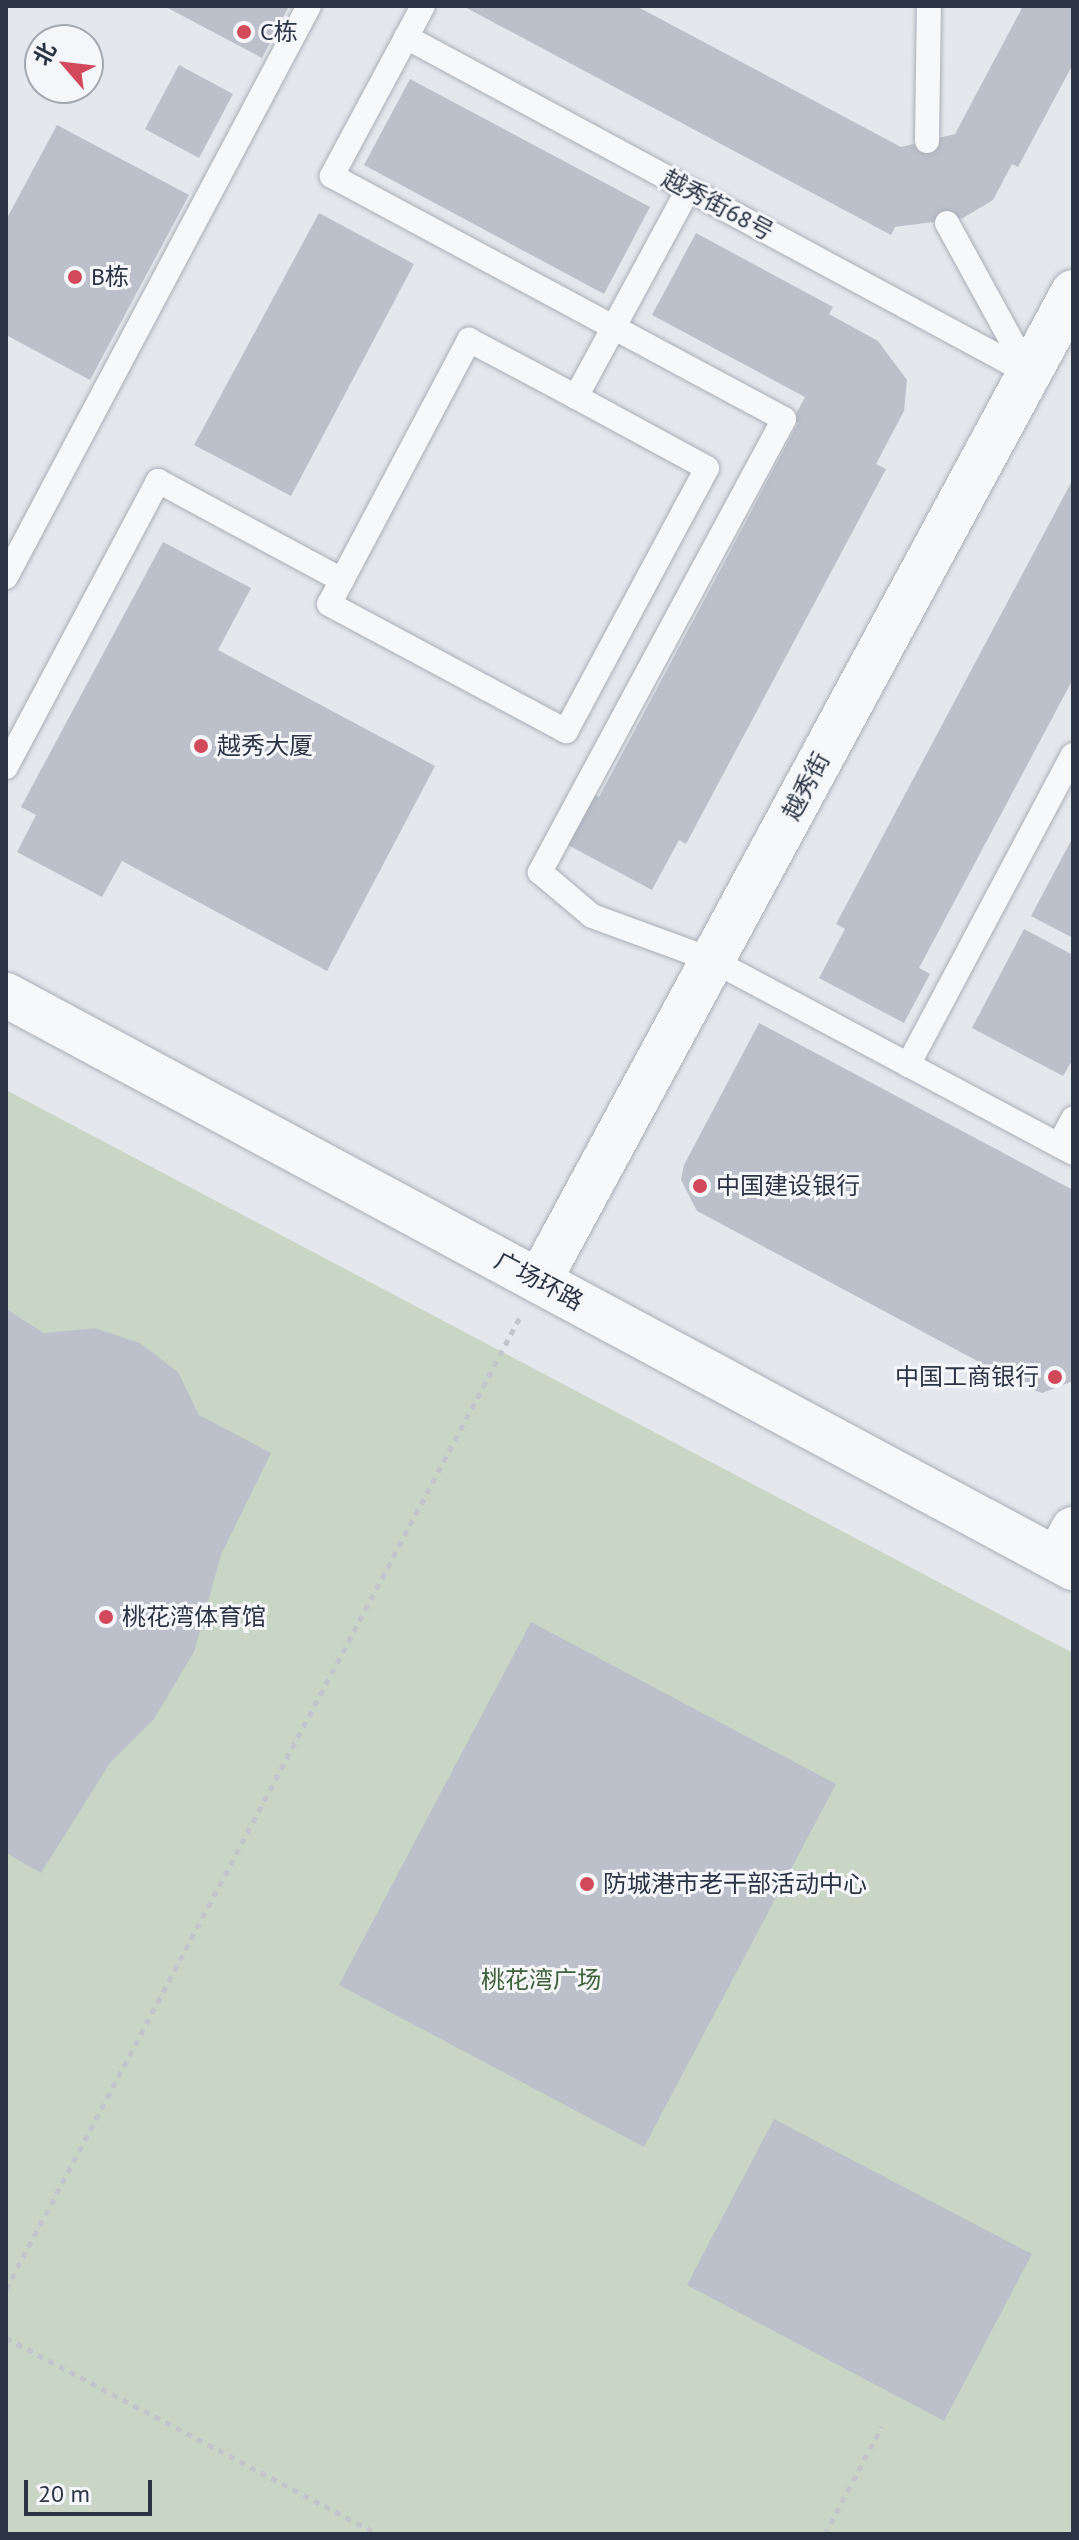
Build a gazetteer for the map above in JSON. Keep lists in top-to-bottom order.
{
  "streets": {
    "street": ["越秀街", "广场环路"],
    "lane": ["越秀街68号"]
  },
  "crossings": [
    ["越秀街68号", "越秀街"],
    ["越秀街", "广场环路"]
  ],
  "parks": ["桃花湾广场"],
  "places": [
    "C栋",
    "B栋",
    "越秀大厦",
    "中国建设银行",
    "中国工商银行",
    "桃花湾体育馆",
    "防城港市老干部活动中心"
  ],
  "scale_bar": "20 m",
  "north": "top left"
}
